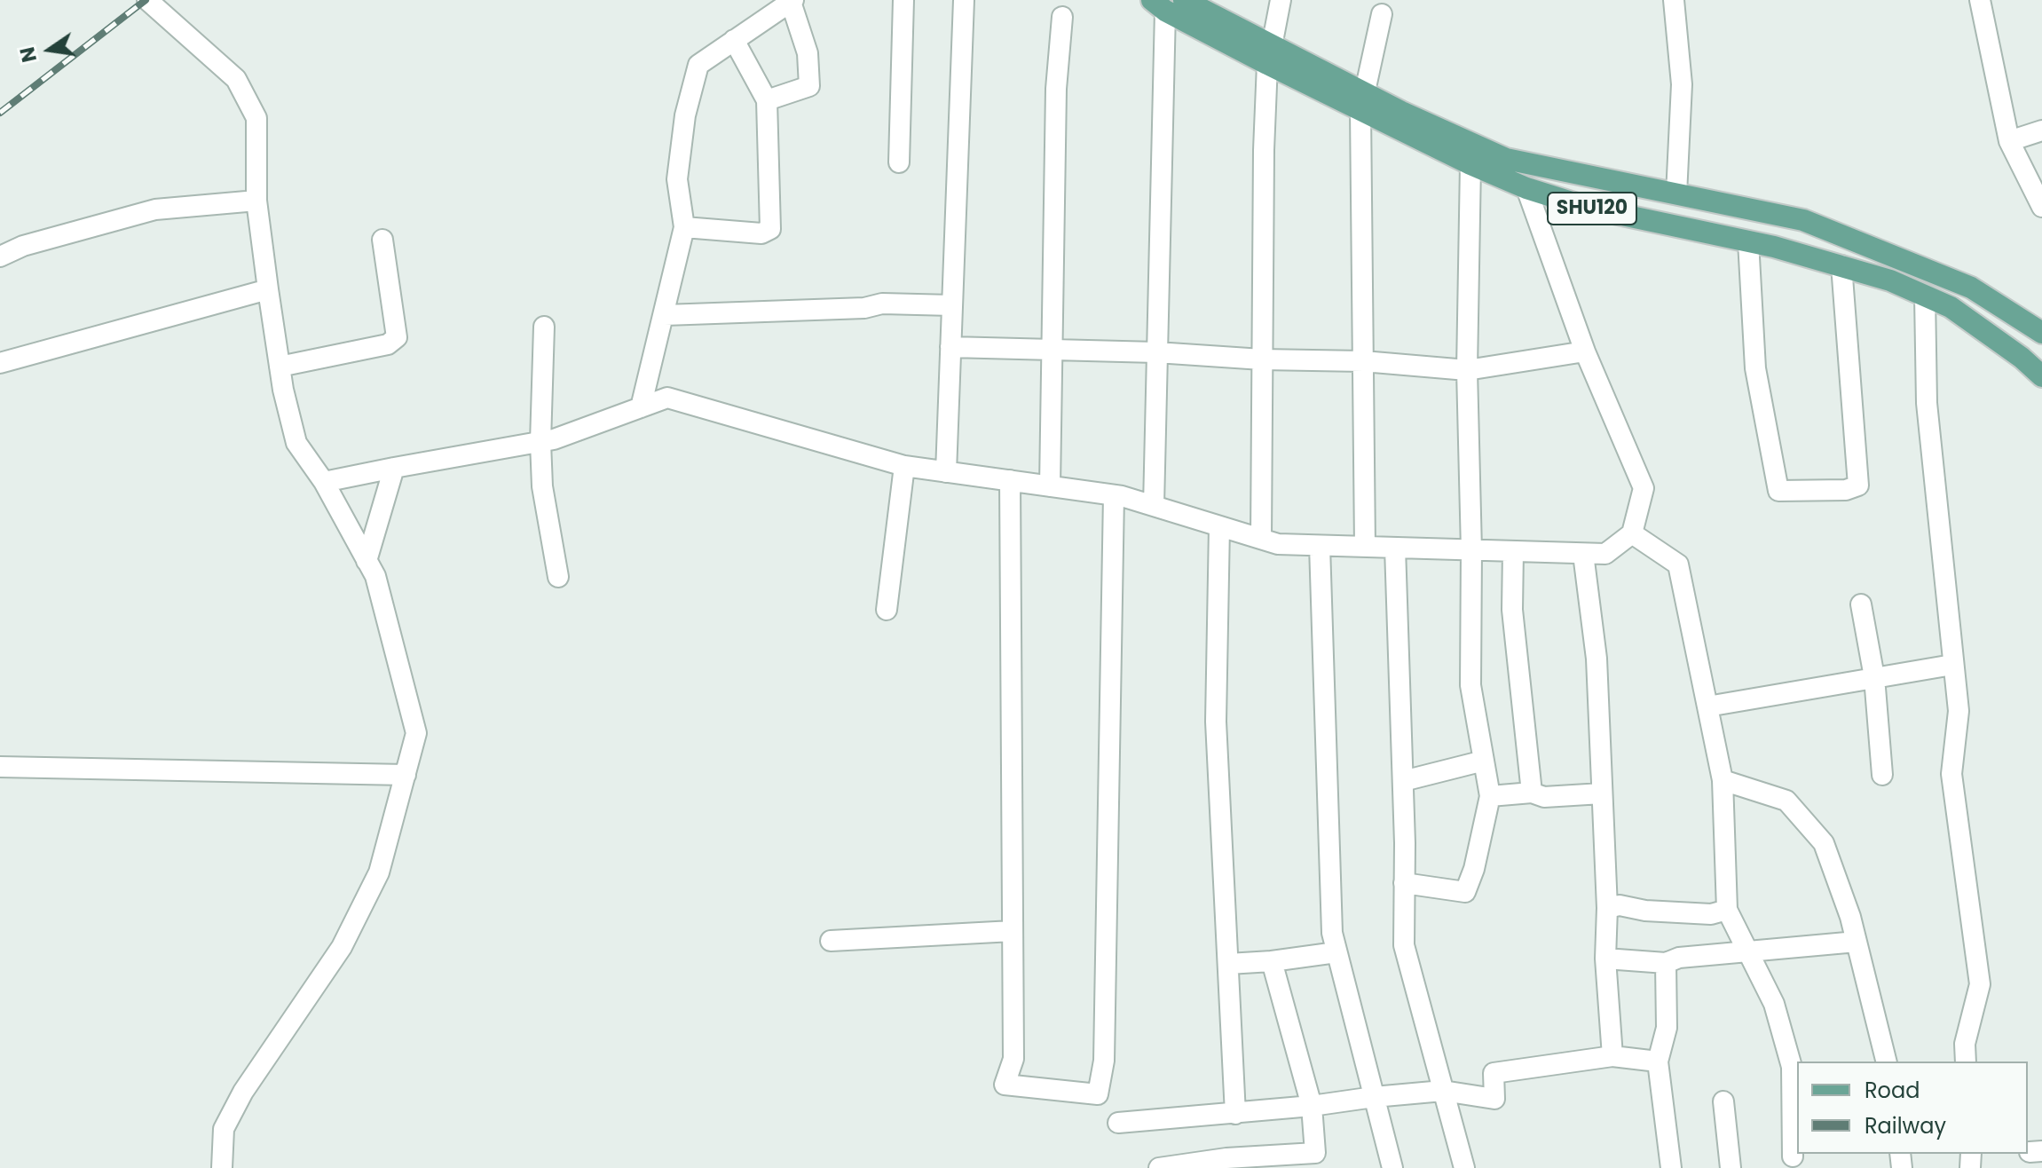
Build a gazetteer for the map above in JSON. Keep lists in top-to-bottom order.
{
  "streets": {
    "main road": ["SHU120"]
  },
  "legend": ["Road", "Railway"],
  "north": "left"
}
